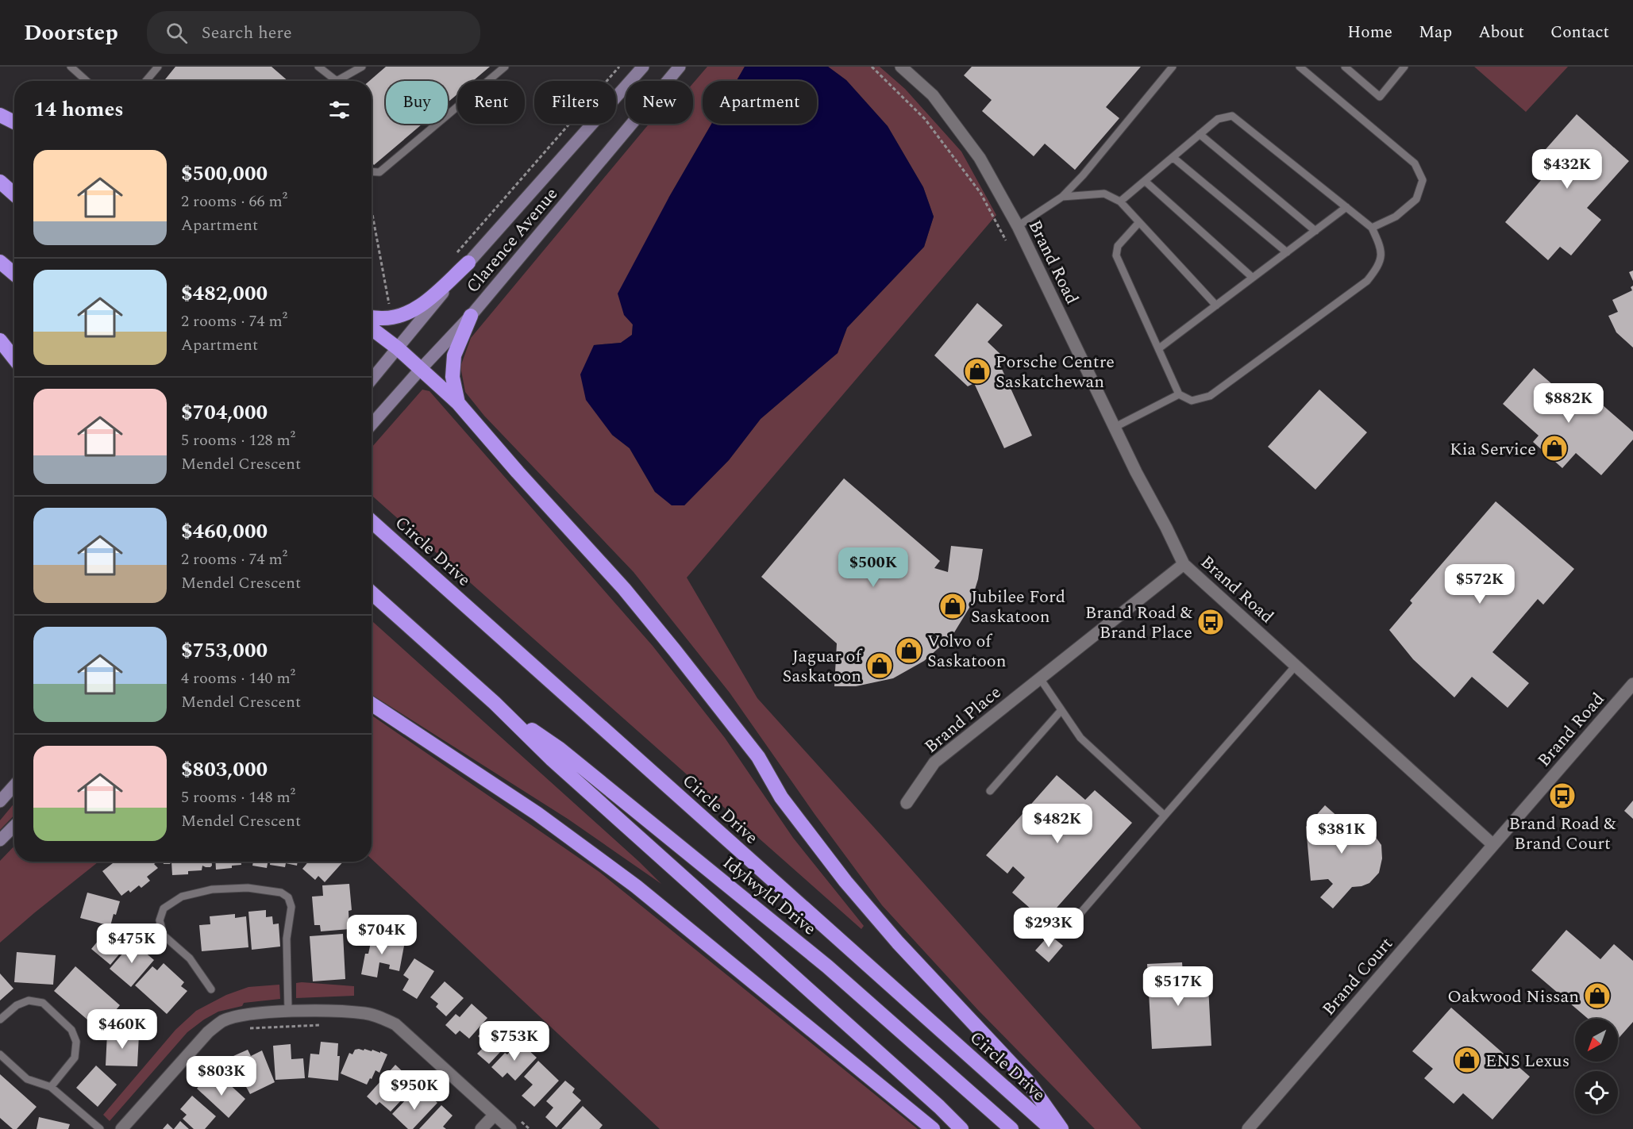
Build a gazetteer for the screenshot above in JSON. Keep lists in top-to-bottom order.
{
  "streets": {
    "highway": ["Circle Drive", "Idylwyld Drive"],
    "main road": ["Clarence Avenue"],
    "street": ["Brand Road", "Brand Place", "Brand Court"]
  },
  "crossings": [
    ["Brand Road", "Brand Place"],
    ["Brand Road", "Brand Court"]
  ],
  "places": {
    "shop": [
      "Porsche Centre Saskatchewan",
      "Kia Service",
      "Jubilee Ford Saskatoon",
      "Volvo of Saskatoon",
      "Jaguar of Saskatoon",
      "Oakwood Nissan",
      "ENS Lexus"
    ],
    "bus stop": ["Brand Road & Brand Place", "Brand Road & Brand Court"]
  },
  "north": "bottom left",
  "page": {
    "header": "Doorstep",
    "search": "Search here",
    "nav": [
      "Home",
      "Map",
      "About",
      "Contact"
    ],
    "chip": [
      "Buy",
      "Rent",
      "Filters",
      "New",
      "Apartment"
    ],
    "heading": "14 homes",
    "list": [
      {
        "name": "$500,000",
        "note": "2 rooms · 66 m² · Apartment"
      },
      {
        "name": "$482,000",
        "note": "2 rooms · 74 m² · Apartment"
      },
      {
        "name": "$704,000",
        "note": "5 rooms · 128 m² · Mendel Crescent"
      },
      {
        "name": "$460,000",
        "note": "2 rooms · 74 m² · Mendel Crescent"
      },
      {
        "name": "$753,000",
        "note": "4 rooms · 140 m² · Mendel Crescent"
      },
      {
        "name": "$803,000",
        "note": "5 rooms · 148 m² · Mendel Crescent"
      }
    ],
    "price": [
      "$432K",
      "$882K",
      "$500K",
      "$572K",
      "$482K",
      "$381K",
      "$293K",
      "$704K",
      "$475K",
      "$517K",
      "$460K",
      "$753K",
      "$803K",
      "$950K"
    ]
  }
}
